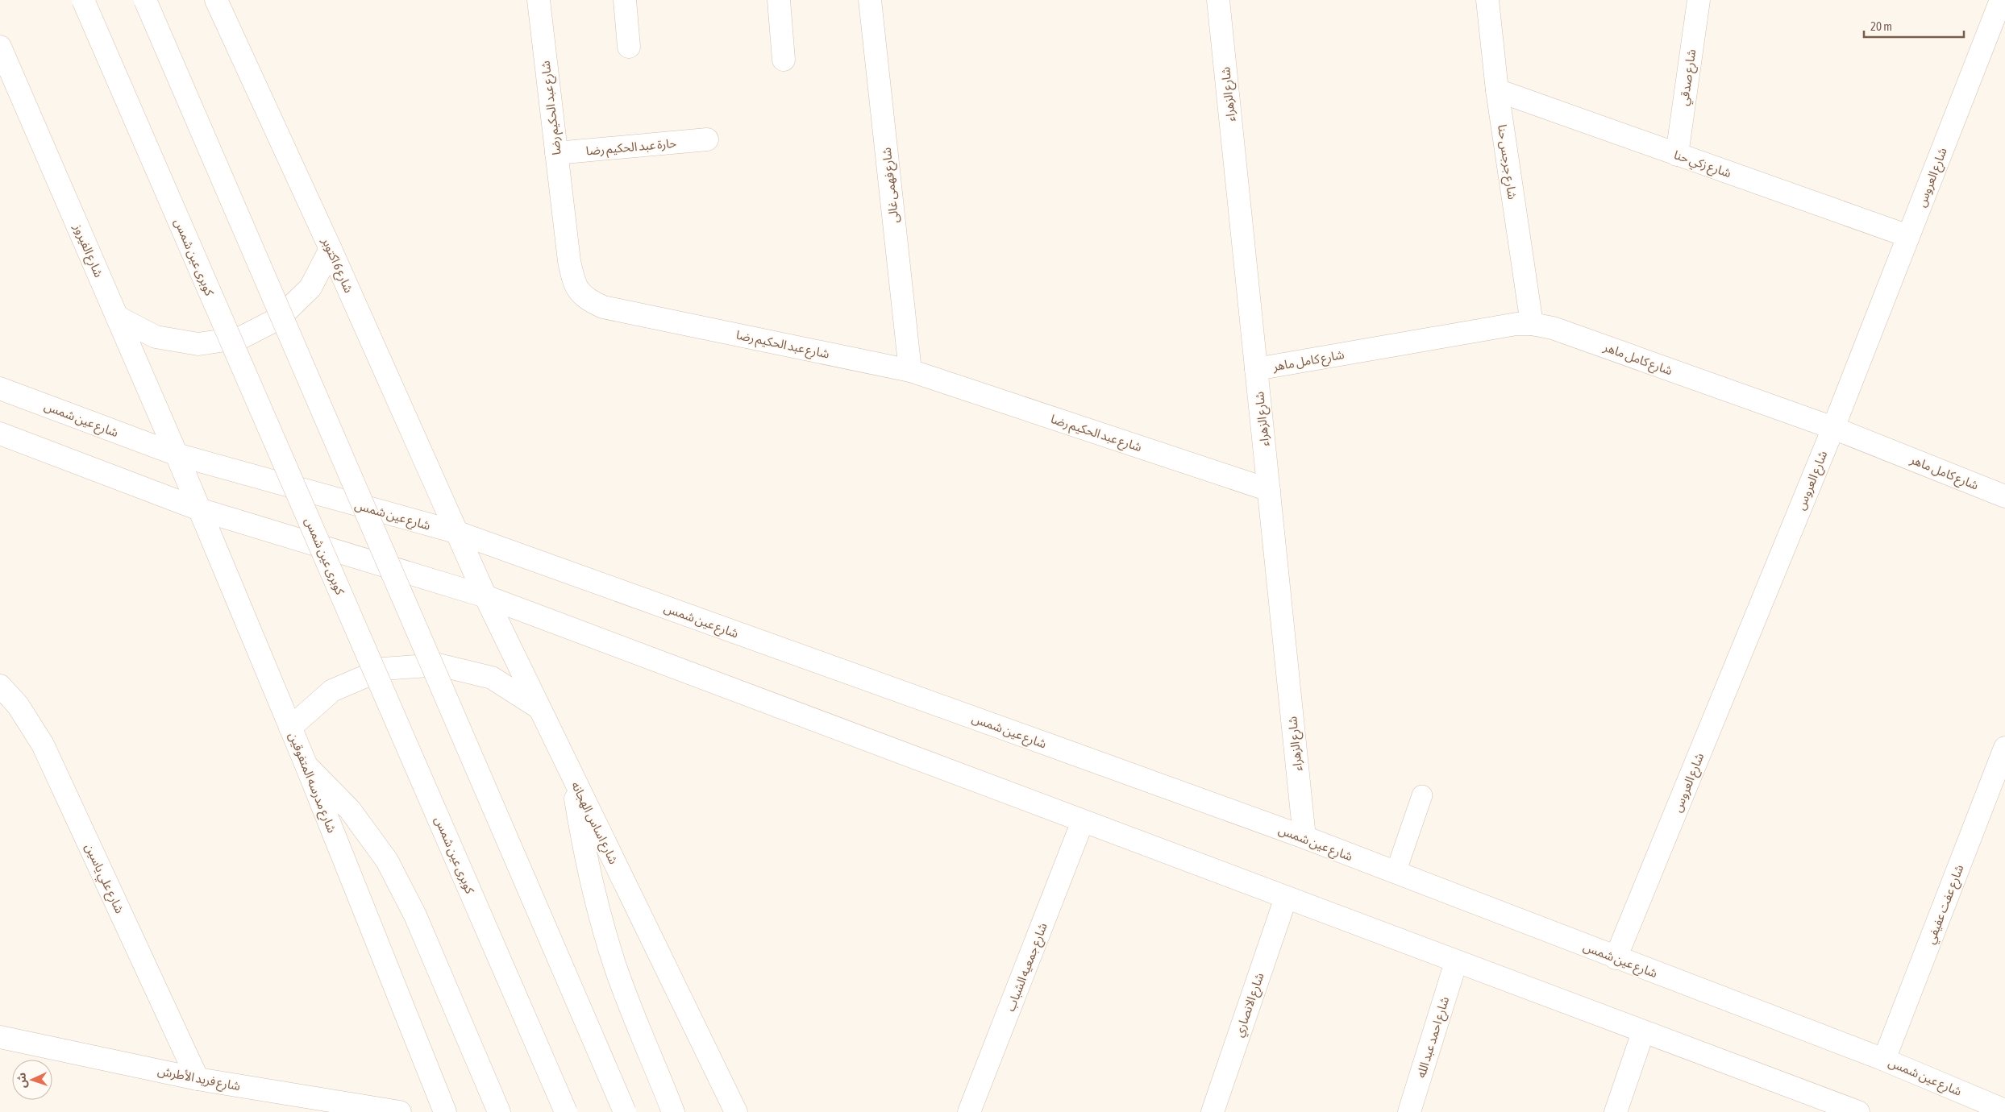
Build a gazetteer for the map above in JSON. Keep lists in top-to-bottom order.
{
  "streets": {
    "street": [
      "شارع صدقي",
      "شارع الزهراء",
      "شارع عبد الحكيم رضا",
      "حارة عبد الحكيم رضا",
      "شارع جرجس حنا",
      "شارع زكي حنا",
      "شارع العروس",
      "شارع فهمى غالى",
      "شارع الفيروز",
      "كوبرى عين شمس",
      "شارع 6 اكتوبر",
      "شارع كامل ماهر",
      "شارع عين شمس",
      "شارع مدرسه المتفوقين",
      "شارع اساس الهجانه",
      "شارع علي ياسين",
      "شارع عفت عفيفي",
      "شارع جمعيه الشباب",
      "شارع الانصاري",
      "شارع احمد عبد الله",
      "شارع فريد الأطرش"
    ]
  },
  "crossings": [
    ["شارع صدقي", "شارع زكي حنا"],
    ["شارع الزهراء", "شارع عبد الحكيم رضا"],
    ["شارع الزهراء", "شارع كامل ماهر"],
    ["شارع الزهراء", "شارع عين شمس"],
    ["شارع عبد الحكيم رضا", "حارة عبد الحكيم رضا"],
    ["شارع عبد الحكيم رضا", "شارع فهمى غالى"],
    ["شارع جرجس حنا", "شارع زكي حنا"],
    ["شارع جرجس حنا", "شارع كامل ماهر"],
    ["شارع زكي حنا", "شارع العروس"],
    ["شارع العروس", "شارع كامل ماهر"],
    ["شارع العروس", "شارع عين شمس"],
    ["شارع الفيروز", "شارع عين شمس"],
    ["شارع الفيروز", "شارع مدرسه المتفوقين"],
    ["شارع 6 اكتوبر", "شارع عين شمس"],
    ["شارع 6 اكتوبر", "شارع اساس الهجانه"],
    ["شارع عين شمس", "شارع مدرسه المتفوقين"],
    ["شارع عين شمس", "شارع اساس الهجانه"],
    ["شارع عين شمس", "شارع عفت عفيفي"],
    ["شارع علي ياسين", "شارع فريد الأطرش"]
  ],
  "scale_bar": "20 m",
  "north": "left"
}
